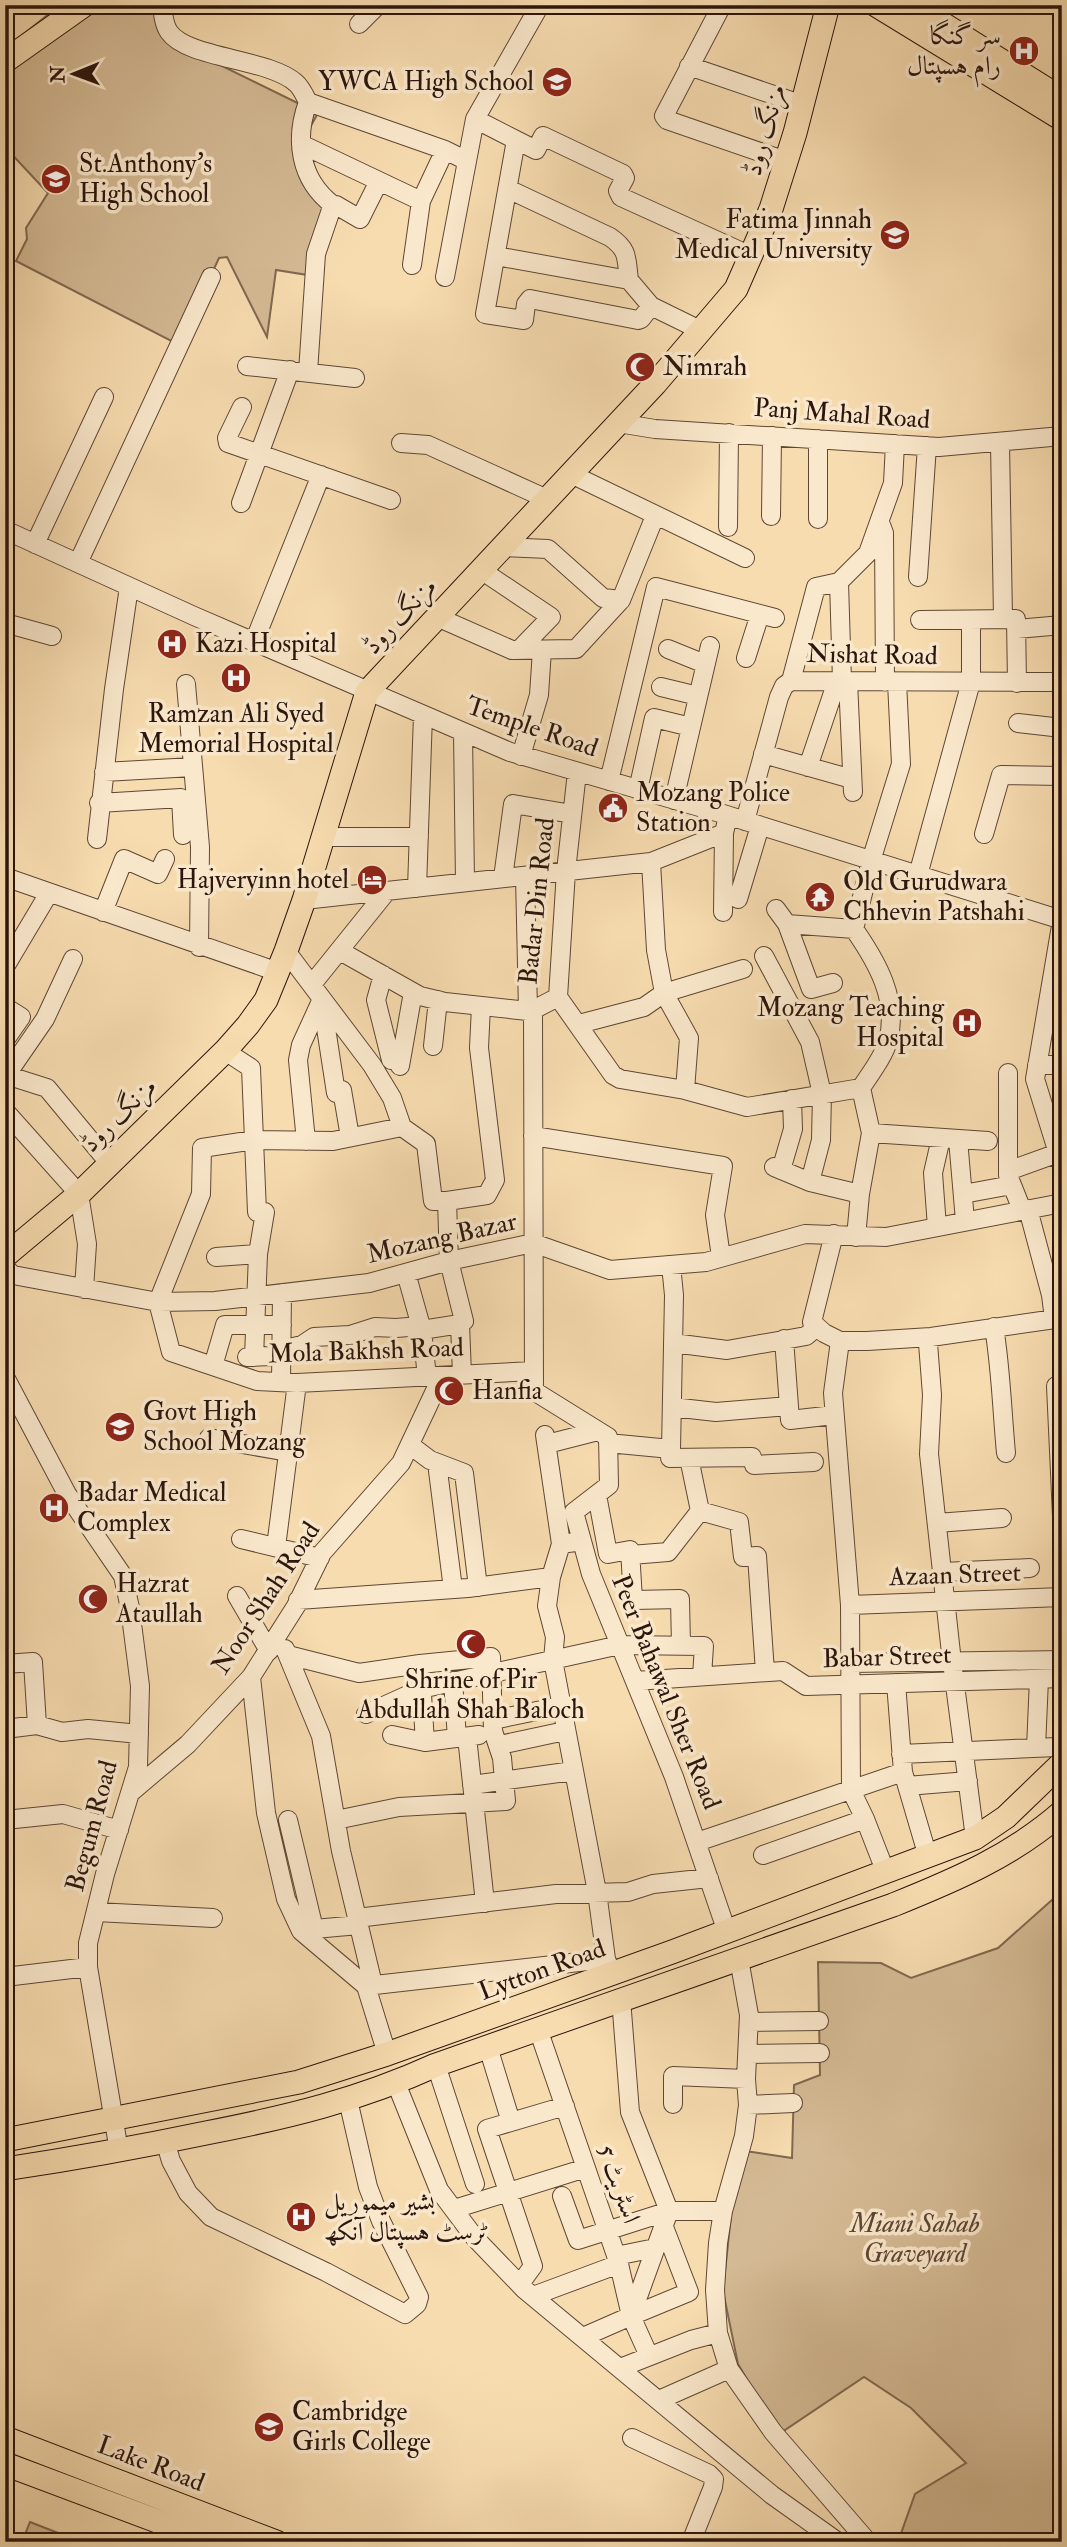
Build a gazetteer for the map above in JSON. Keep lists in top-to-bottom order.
{
  "streets": {
    "main road": ["مزنگ روڈ", "Lytton Road", "Lake Road"],
    "street": [
      "Panj Mahal Road",
      "Nishat Road",
      "Temple Road",
      "Badar Din Road",
      "Mozang Bazar",
      "Mola Bakhsh Road",
      "Azaan Street",
      "Noor Shah Road",
      "Babar Street",
      "Peer Bahawal Sher Road",
      "Begum Road",
      "اسٹریٹ 5"
    ]
  },
  "crossings": [
    ["مزنگ روڈ", "Panj Mahal Road"],
    ["مزنگ روڈ", "Temple Road"],
    ["Nishat Road", "Temple Road"],
    ["Temple Road", "Badar Din Road"],
    ["Badar Din Road", "Mozang Bazar"],
    ["Badar Din Road", "Mola Bakhsh Road"],
    ["Mozang Bazar", "Mola Bakhsh Road"],
    ["Mola Bakhsh Road", "Noor Shah Road"],
    ["Noor Shah Road", "Begum Road"],
    ["Babar Street", "Peer Bahawal Sher Road"],
    ["Peer Bahawal Sher Road", "Lytton Road"],
    ["Begum Road", "Lytton Road"],
    ["Lytton Road", "اسٹریٹ 5"]
  ],
  "parks": ["Miani Sahab Graveyard"],
  "places": {
    "hospital": [
      "سر گنگا رام ہسپتال",
      "Kazi Hospital",
      "Ramzan Ali Syed Memorial Hospital",
      "Mozang Teaching Hospital",
      "Badar Medical Complex",
      "بشیر میموریل ٹرسٹ ہسپتال آنکھ"
    ],
    "school or university": [
      "YWCA High School",
      "St.Anthony's High School",
      "Fatima Jinnah Medical University",
      "Govt High School Mozang",
      "Cambridge Girls College"
    ],
    "mosque": [
      "Nimrah",
      "Hanfia",
      "Hazrat Ataullah",
      "Shrine of Pir Abdullah Shah Baloch"
    ],
    "public building": ["Mozang Police Station"],
    "hotel": ["Hajveryinn hotel"],
    "temple": ["Old Gurudwara Chhevin Patshahi"]
  },
  "north": "left"
}
